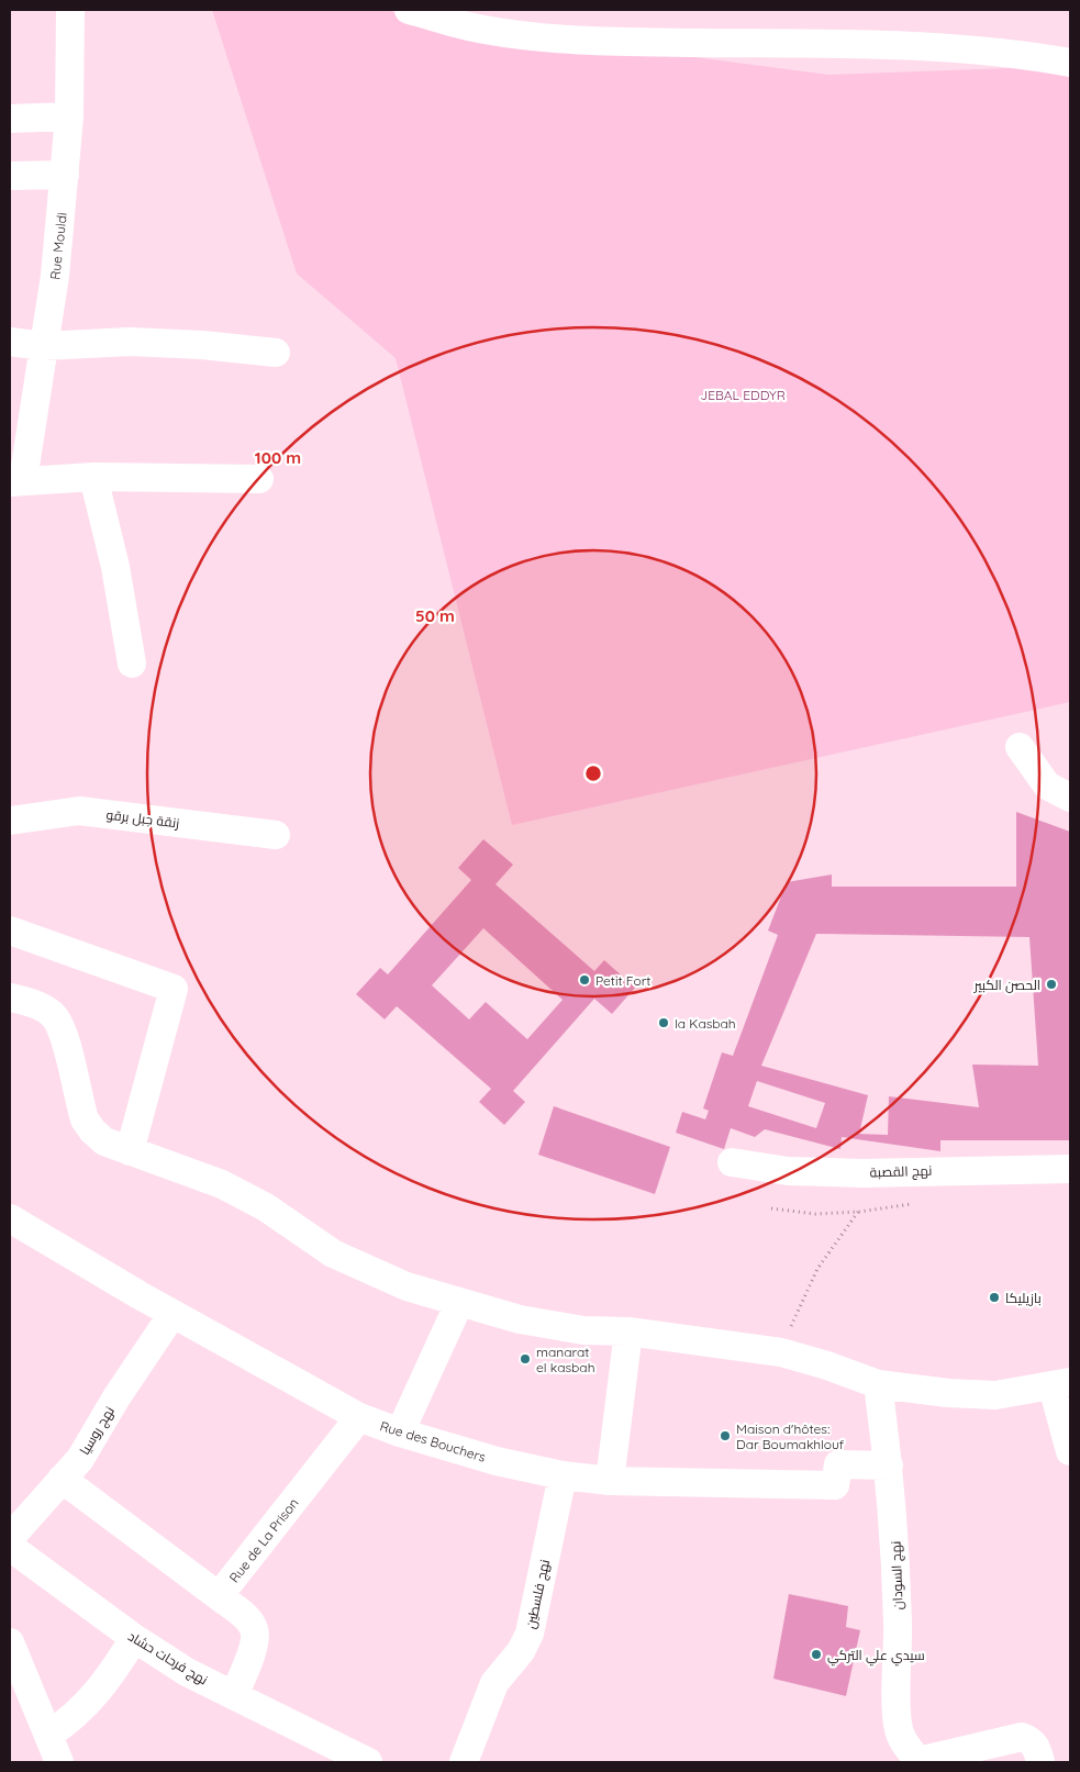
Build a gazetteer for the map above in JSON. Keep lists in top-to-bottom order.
{
  "streets": {
    "street": [
      "Rue Mouldi",
      "زنقة جبل برقو",
      "نهج القصبة",
      "نهج روسيا",
      "Rue des Bouchers",
      "Rue de La Prison",
      "نهج السودان",
      "نهج فلسطين",
      "نهج فرحات حشاد"
    ]
  },
  "crossings": [
    ["نهج روسيا", "Rue des Bouchers"],
    ["Rue des Bouchers", "Rue de La Prison"],
    ["Rue des Bouchers", "نهج السودان"],
    ["Rue des Bouchers", "نهج فلسطين"]
  ],
  "parks": ["JEBAL EDDYR"],
  "places": [
    "Petit Fort",
    "الحصن الكبير",
    "la Kasbah",
    "بازيليكا",
    "manarat el kasbah",
    "Maison d'hôtes: Dar Boumakhlouf",
    "سيدي علي التركي"
  ],
  "rings": ["100 m", "50 m"]
}
